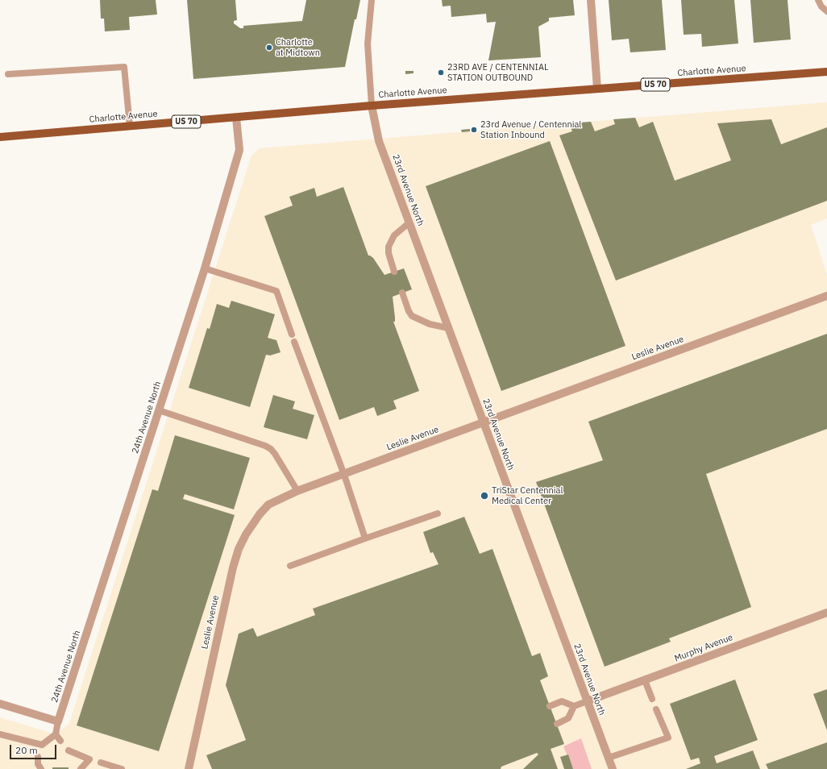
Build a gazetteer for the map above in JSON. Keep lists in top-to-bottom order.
{
  "streets": {
    "main road": ["Charlotte Avenue", "US 70"],
    "street": [
      "23rd Avenue North",
      "Leslie Avenue",
      "24th Avenue North",
      "Murphy Avenue"
    ]
  },
  "crossings": [
    ["Charlotte Avenue", "23rd Avenue North"],
    ["Charlotte Avenue", "24th Avenue North"],
    ["23rd Avenue North", "Leslie Avenue"],
    ["23rd Avenue North", "Murphy Avenue"]
  ],
  "places": [
    "Charlotte at Midtown",
    "23RD AVE / CENTENNIAL STATION OUTBOUND",
    "23rd Avenue / Centennial Station Inbound",
    "TriStar Centennial Medical Center"
  ],
  "scale_bar": "20 m"
}
